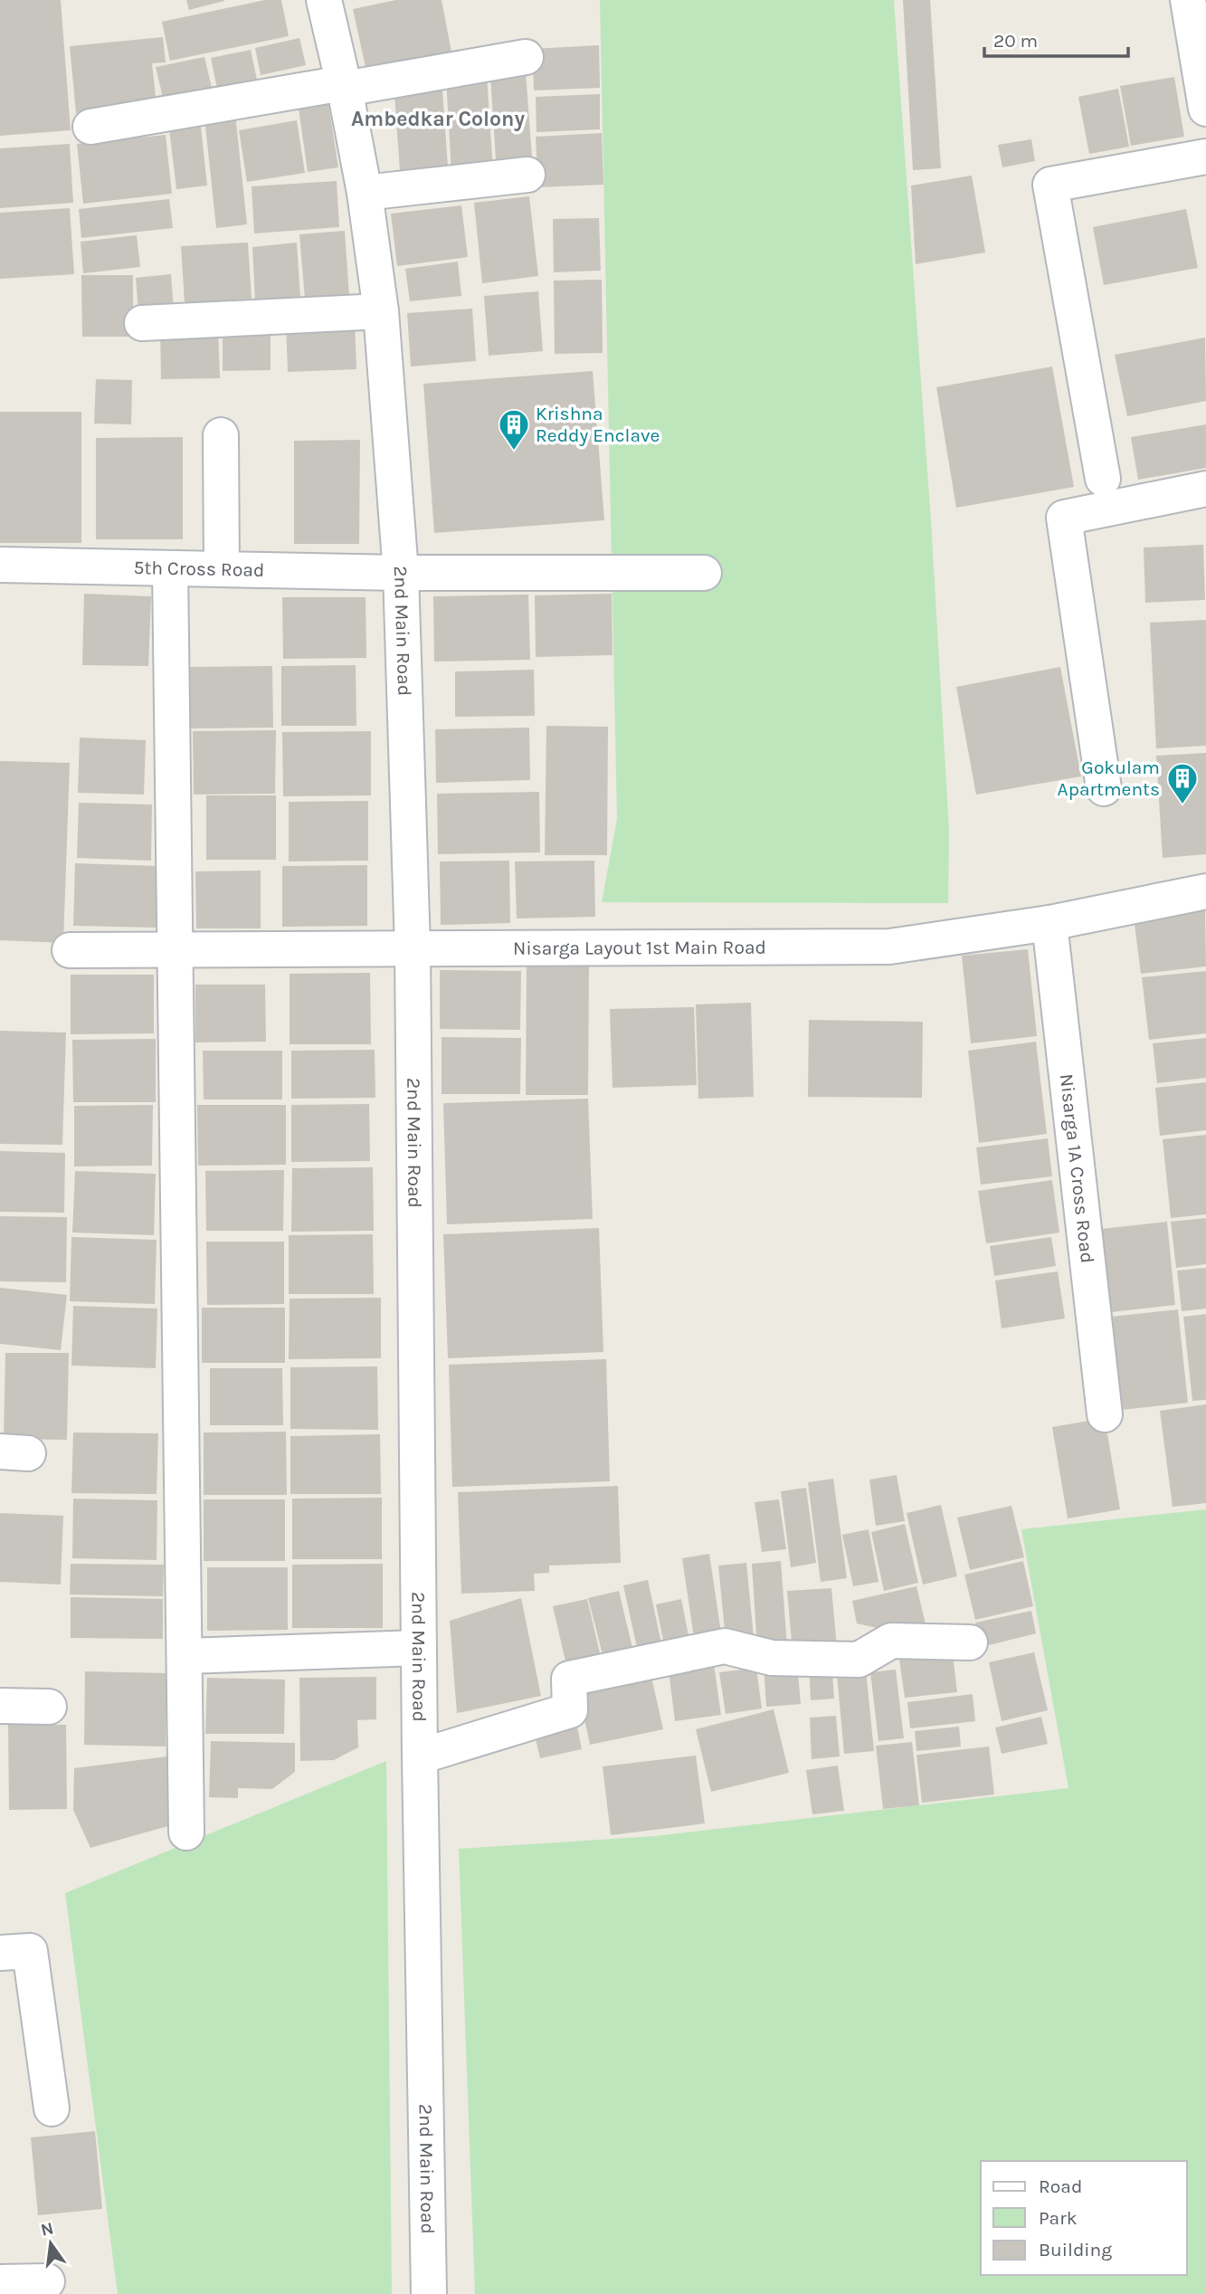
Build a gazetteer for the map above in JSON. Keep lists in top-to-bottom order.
{
  "streets": {
    "street": [
      "5th Cross Road",
      "2nd Main Road",
      "Nisarga Layout 1st Main Road",
      "Nisarga 1A Cross Road"
    ]
  },
  "crossings": [
    ["5th Cross Road", "2nd Main Road"],
    ["2nd Main Road", "Nisarga Layout 1st Main Road"],
    ["Nisarga Layout 1st Main Road", "Nisarga 1A Cross Road"]
  ],
  "districts": ["Ambedkar Colony"],
  "places": {
    "building": ["Krishna Reddy Enclave", "Gokulam Apartments"]
  },
  "legend": ["Road", "Park", "Building"],
  "scale_bar": "20 m",
  "north": "top"
}
